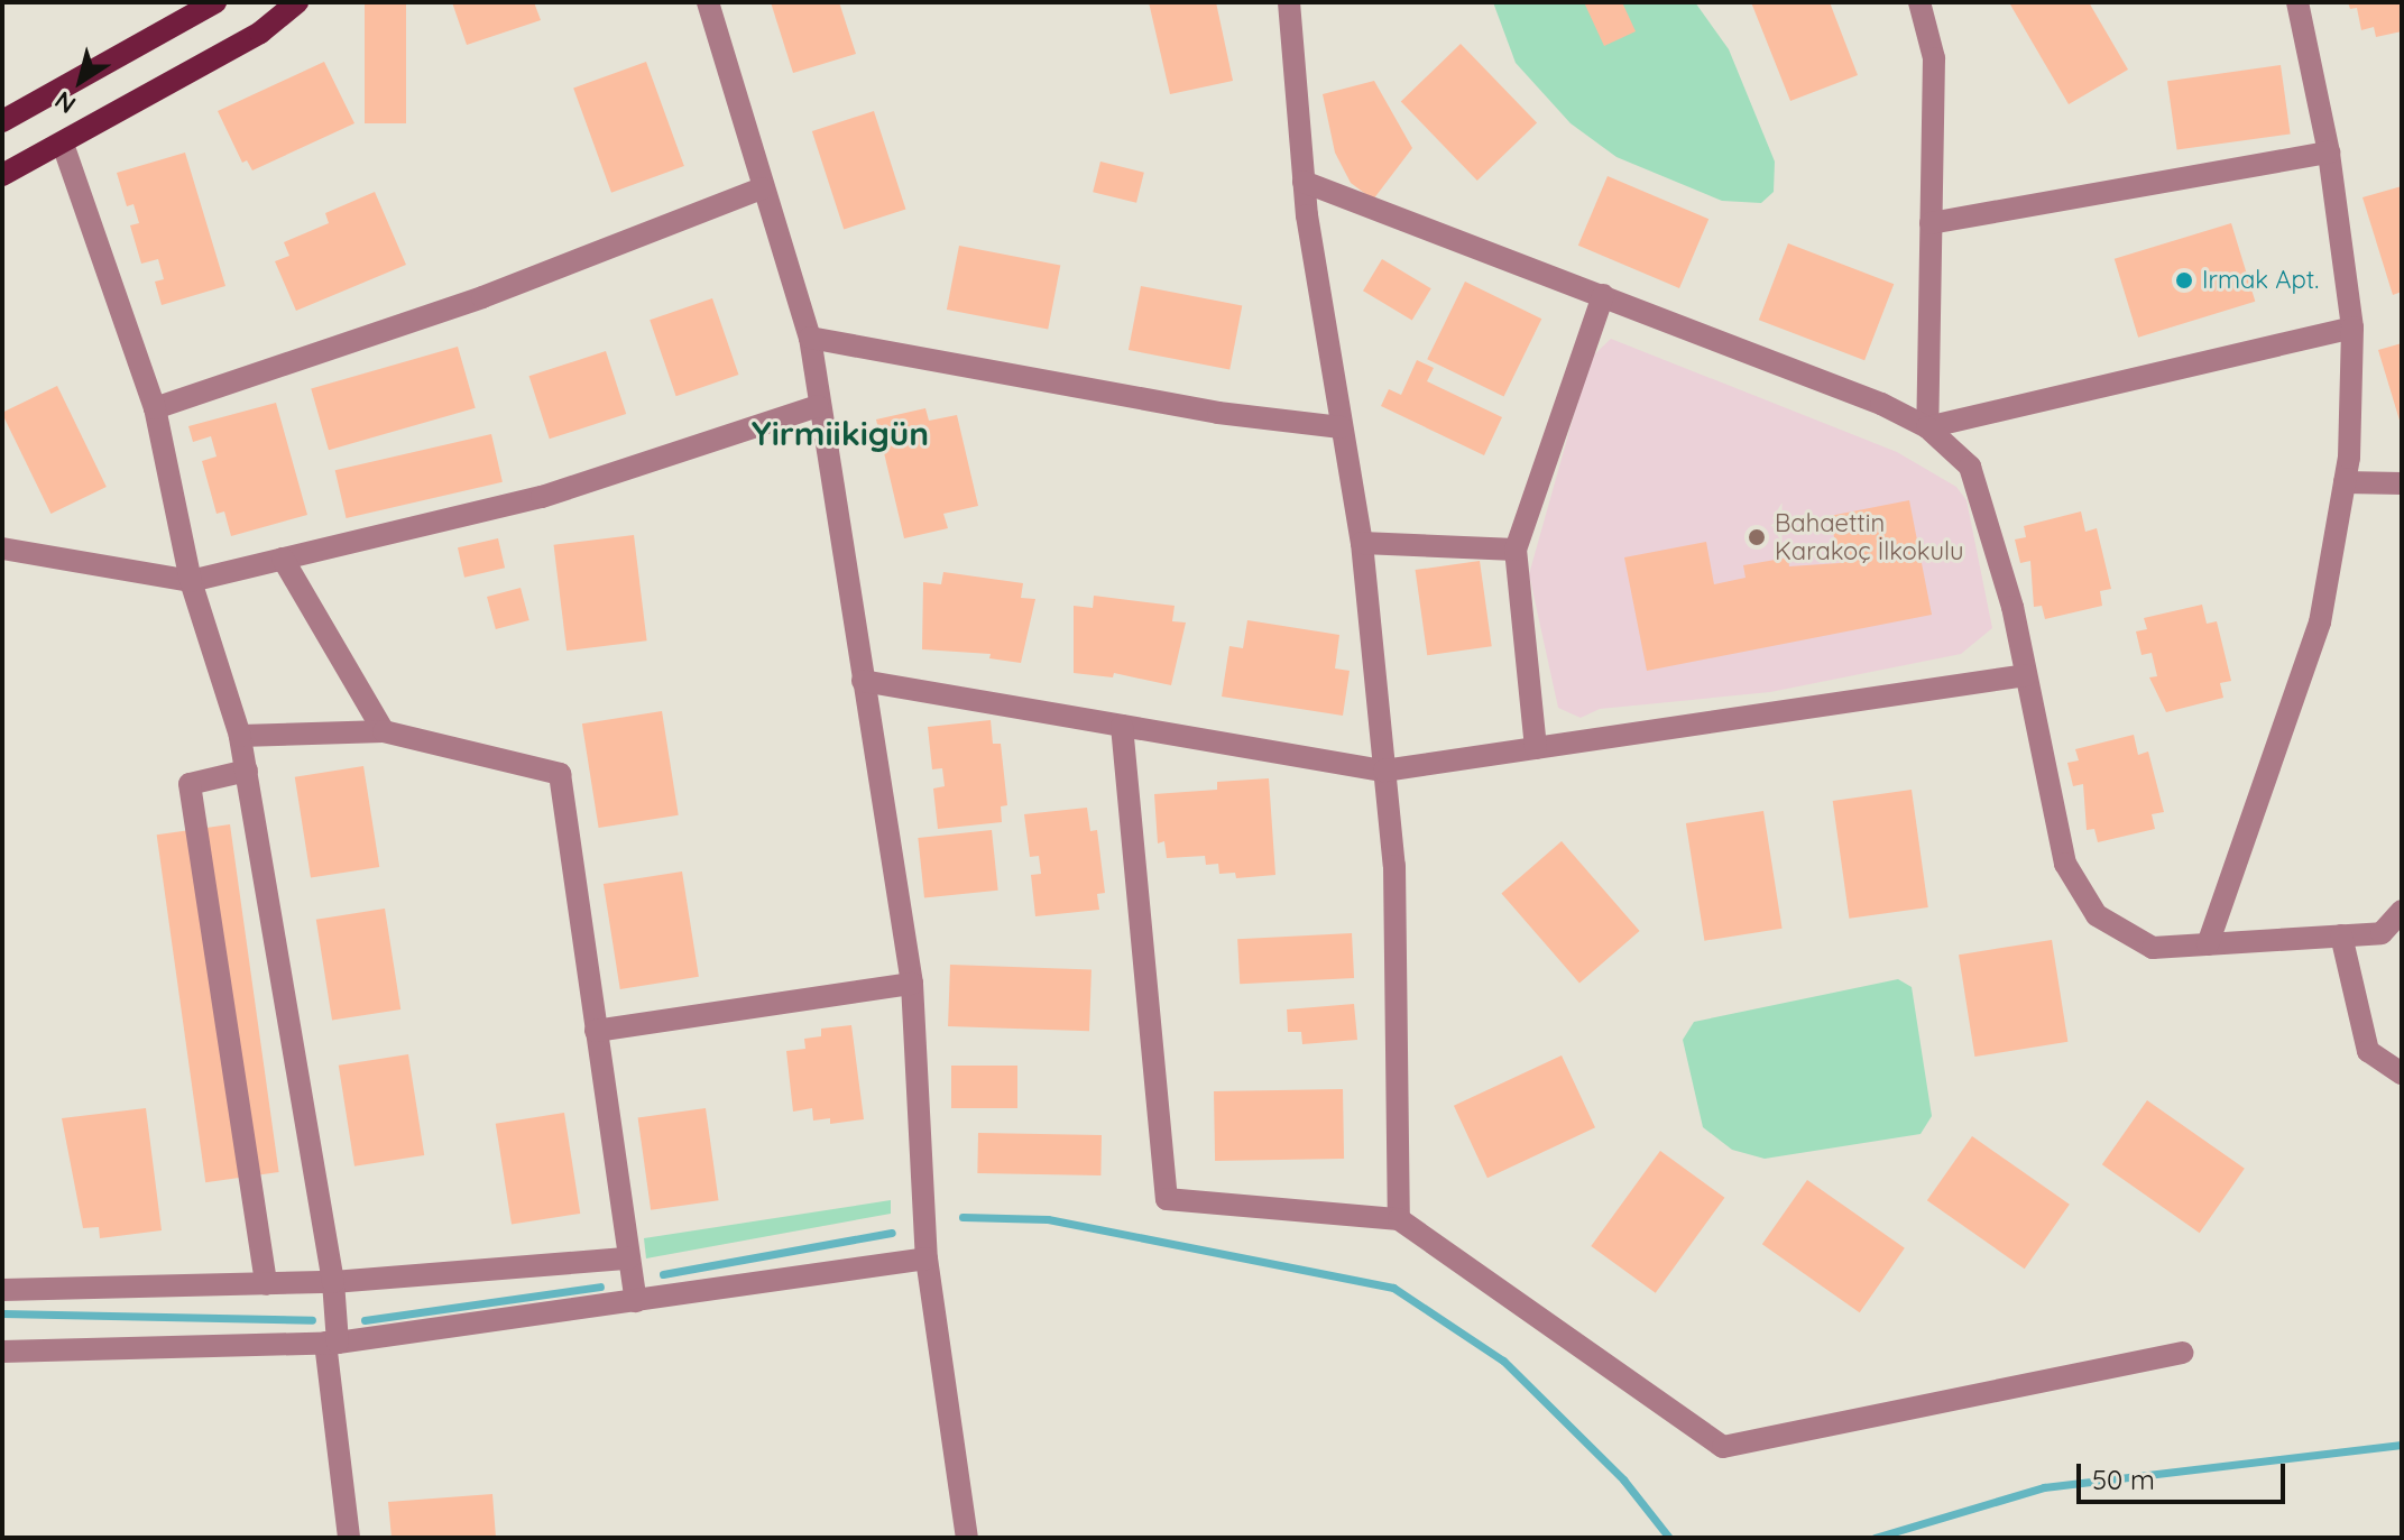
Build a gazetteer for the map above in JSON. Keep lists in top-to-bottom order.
{
  "districts": ["Yirmiikigün"],
  "places": ["Irmak Apt.", "Bahaettin Karakoç İlkokulu"],
  "scale_bar": "50 m",
  "north": "bottom left"
}
